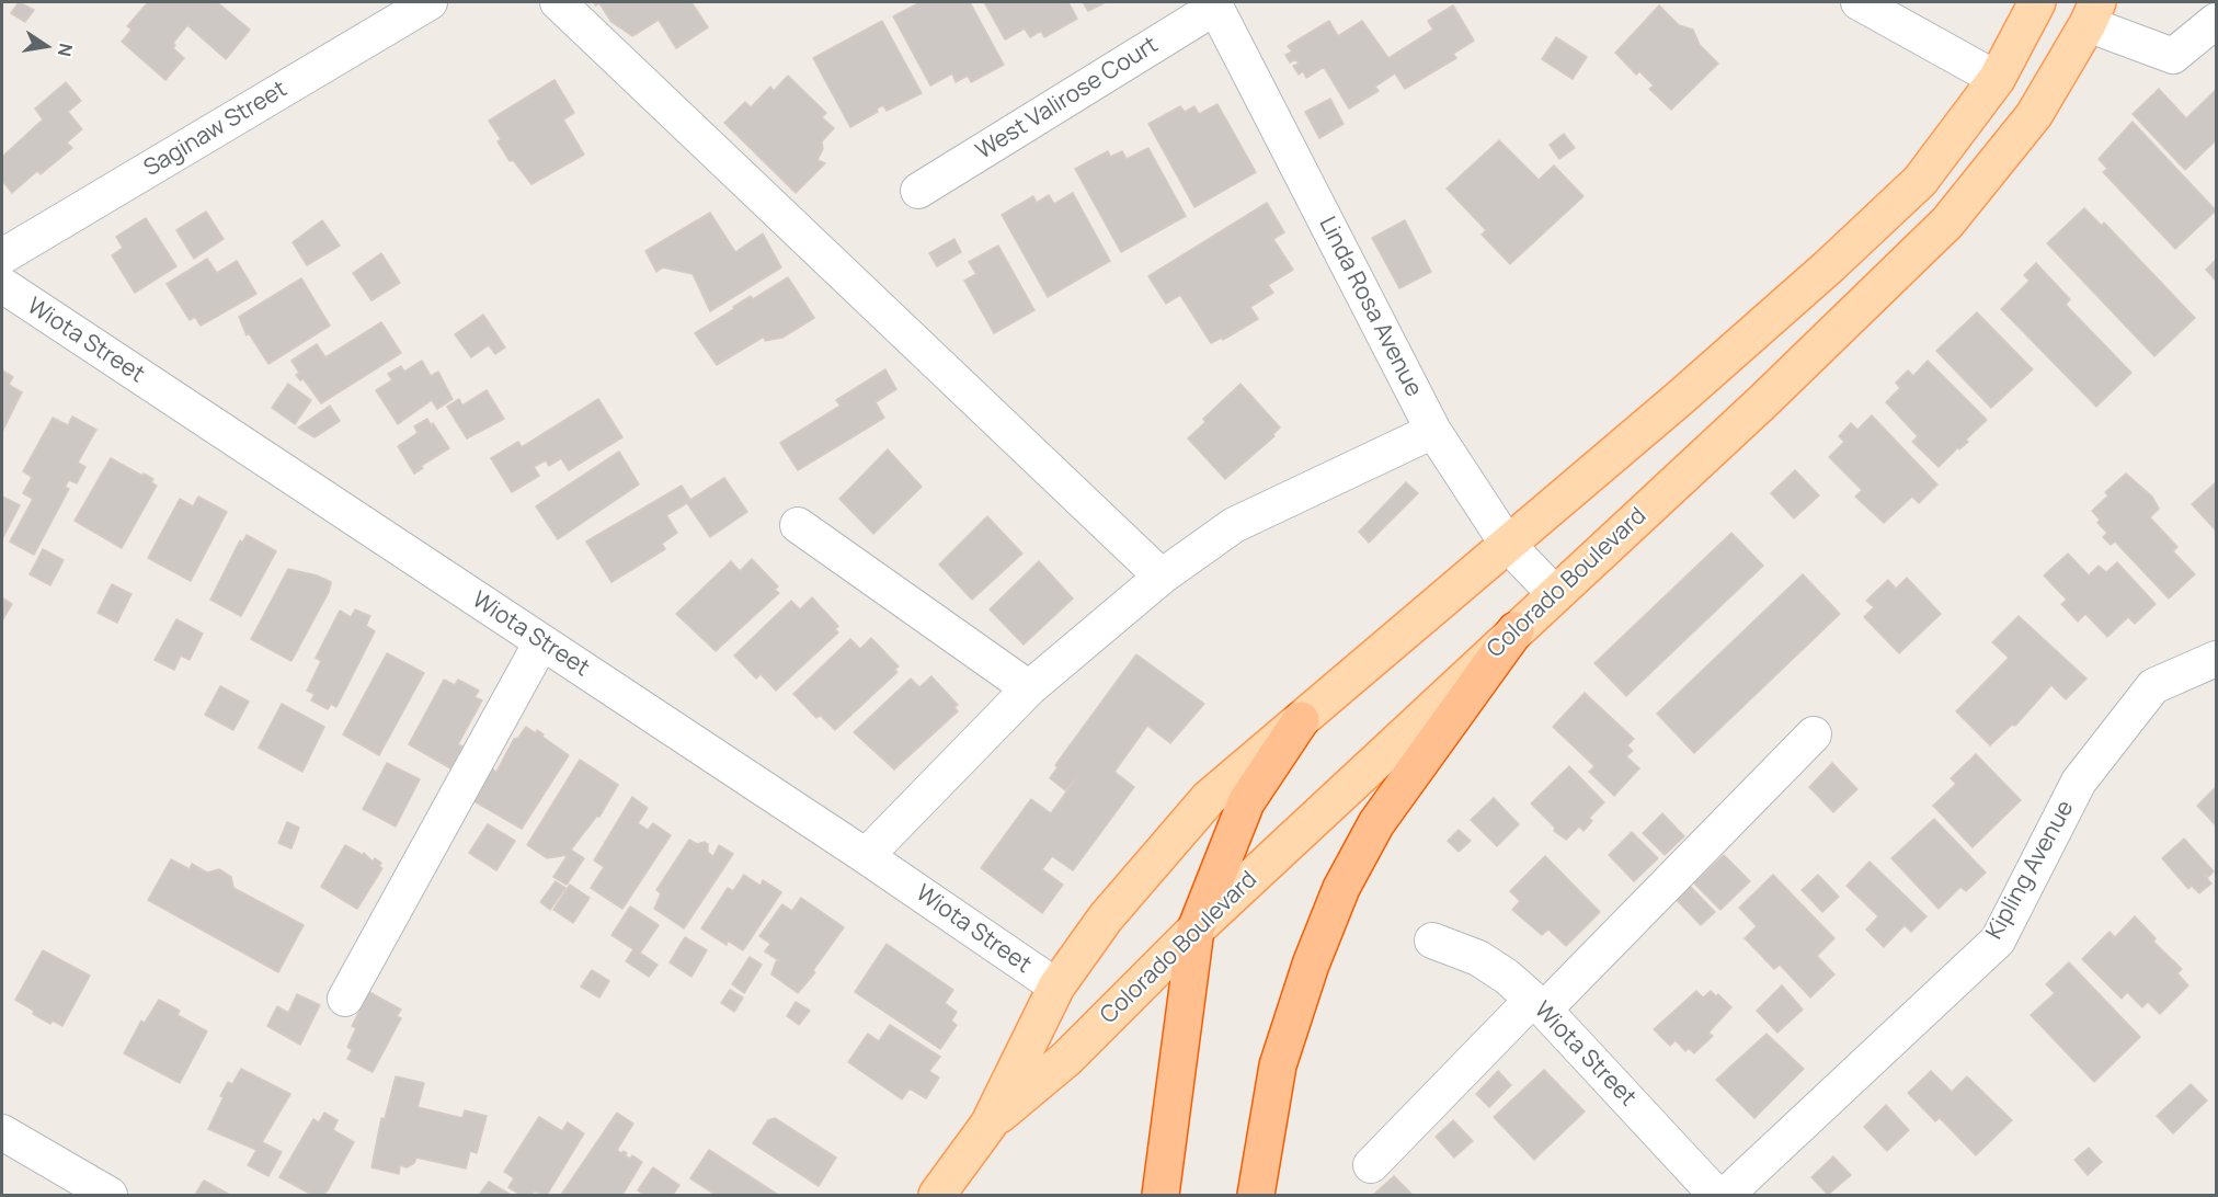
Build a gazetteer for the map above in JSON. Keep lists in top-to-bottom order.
{
  "streets": {
    "main road": ["Colorado Boulevard"],
    "street": [
      "West Valirose Court",
      "Saginaw Street",
      "Linda Rosa Avenue",
      "Wiota Street",
      "Kipling Avenue"
    ]
  },
  "crossings": [
    ["West Valirose Court", "Linda Rosa Avenue"],
    ["Linda Rosa Avenue", "Colorado Boulevard"],
    ["Wiota Street", "Colorado Boulevard"]
  ],
  "north": "right"
}
